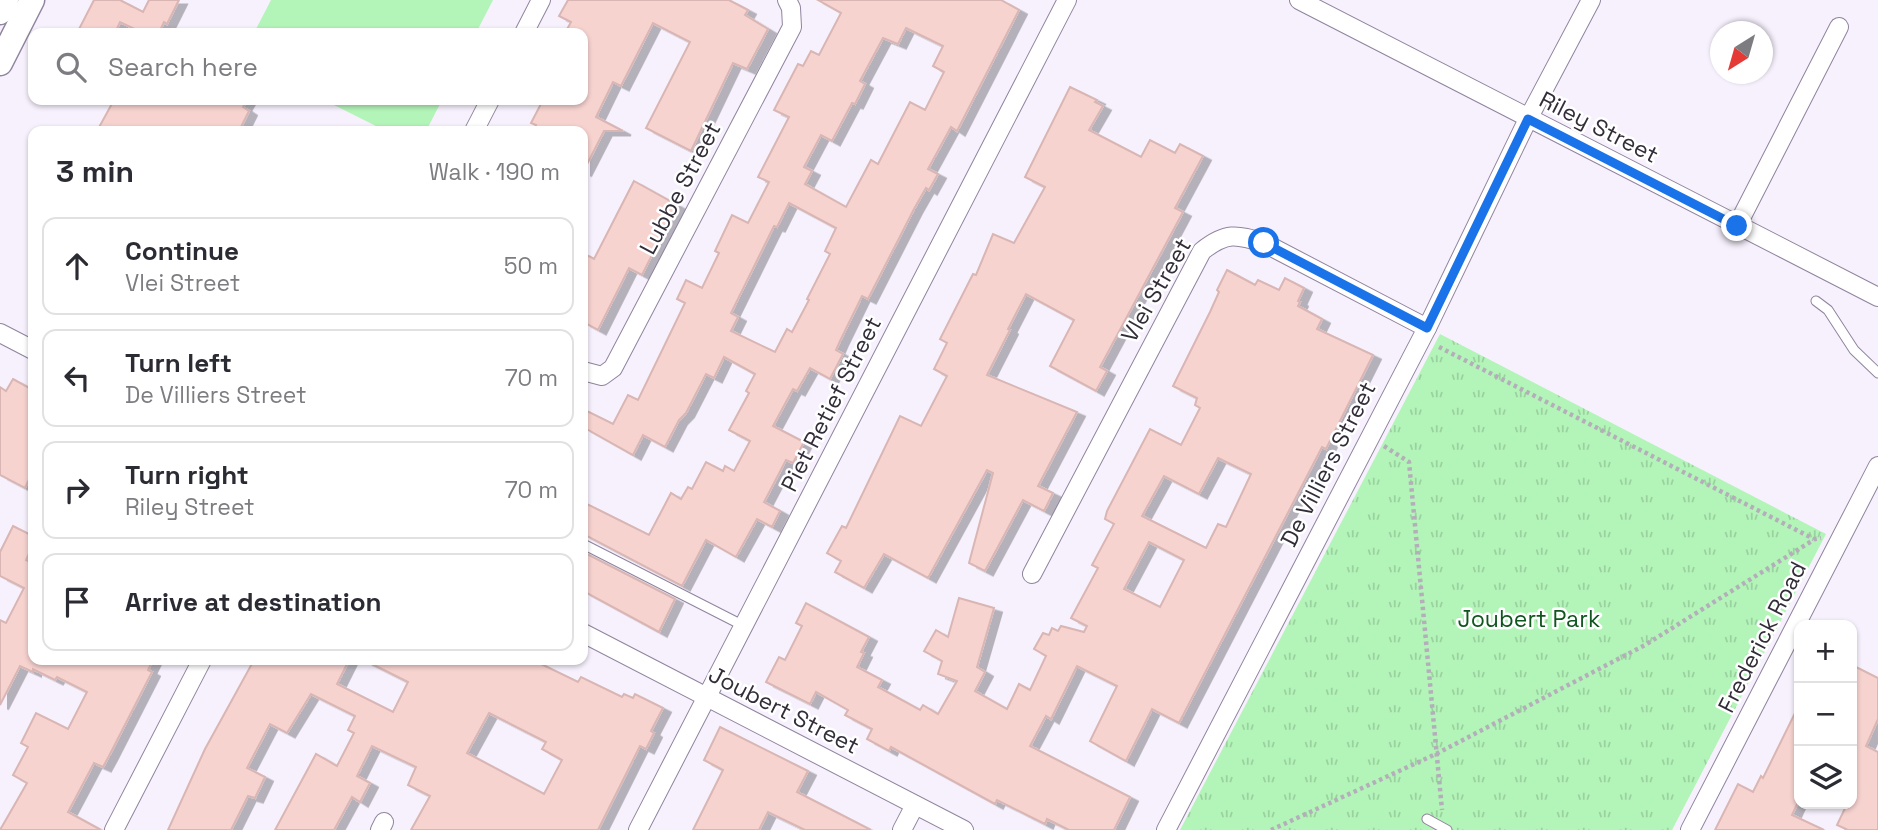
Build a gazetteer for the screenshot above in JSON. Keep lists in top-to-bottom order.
{
  "streets": {
    "street": [
      "Riley Street",
      "Lubbe Street",
      "Vlei Street",
      "Piet Retief Street",
      "De Villiers Street",
      "Frederick Road",
      "Joubert Street"
    ]
  },
  "crossings": [
    ["Riley Street", "De Villiers Street"],
    ["Vlei Street", "De Villiers Street"],
    ["Piet Retief Street", "Joubert Street"]
  ],
  "parks": ["Joubert Park"],
  "north": "bottom left",
  "page": {
    "search": "Search here",
    "heading": ["3 min", "Walk · 190 m"],
    "list": [
      ["Continue", "Vlei Street", "50 m"],
      ["Turn left", "De Villiers Street", "70 m"],
      ["Turn right", "Riley Street", "70 m"],
      "Arrive at destination"
    ],
    "map_buttons": ["+", "−"]
  }
}
